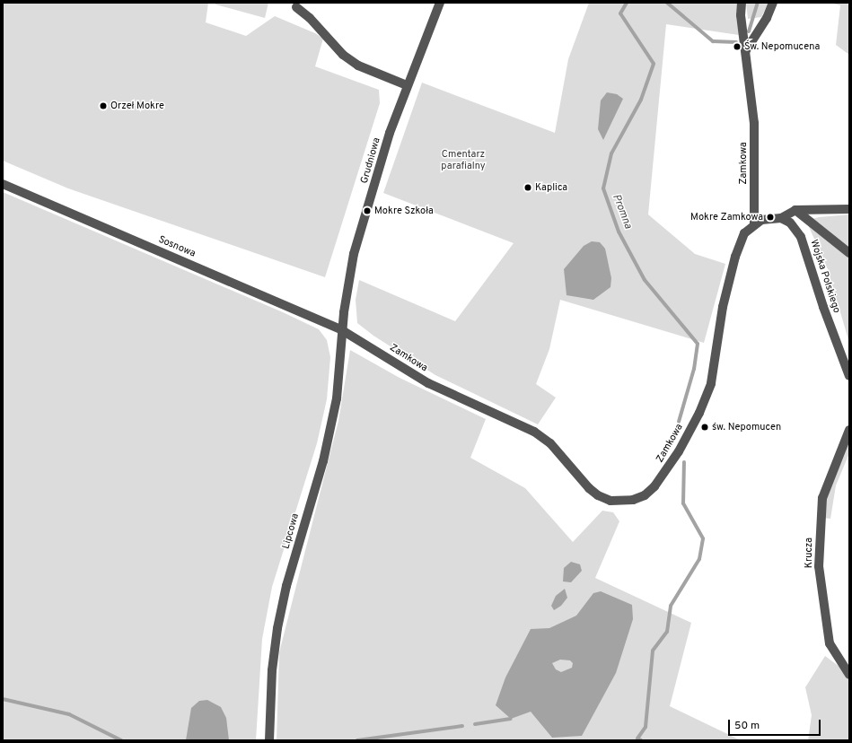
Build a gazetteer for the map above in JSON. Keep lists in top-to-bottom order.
{
  "streets": {
    "street": [
      "Grudniowa",
      "Zamkowa",
      "Sosnowa",
      "Wojska Polskiego",
      "Lipcowa",
      "Krucza"
    ]
  },
  "crossings": [
    ["Grudniowa", "Zamkowa"],
    ["Grudniowa", "Sosnowa"],
    ["Grudniowa", "Lipcowa"],
    ["Zamkowa", "Sosnowa"],
    ["Zamkowa", "Lipcowa"],
    ["Sosnowa", "Lipcowa"]
  ],
  "water": ["Promna"],
  "parks": ["Cmentarz parafialny"],
  "places": [
    "Św. Nepomucena",
    "Orzeł Mokre",
    "Kaplica",
    "Mokre Szkoła",
    "Mokre Zamkowa",
    "św. Nepomucen"
  ],
  "scale_bar": "50 m"
}
